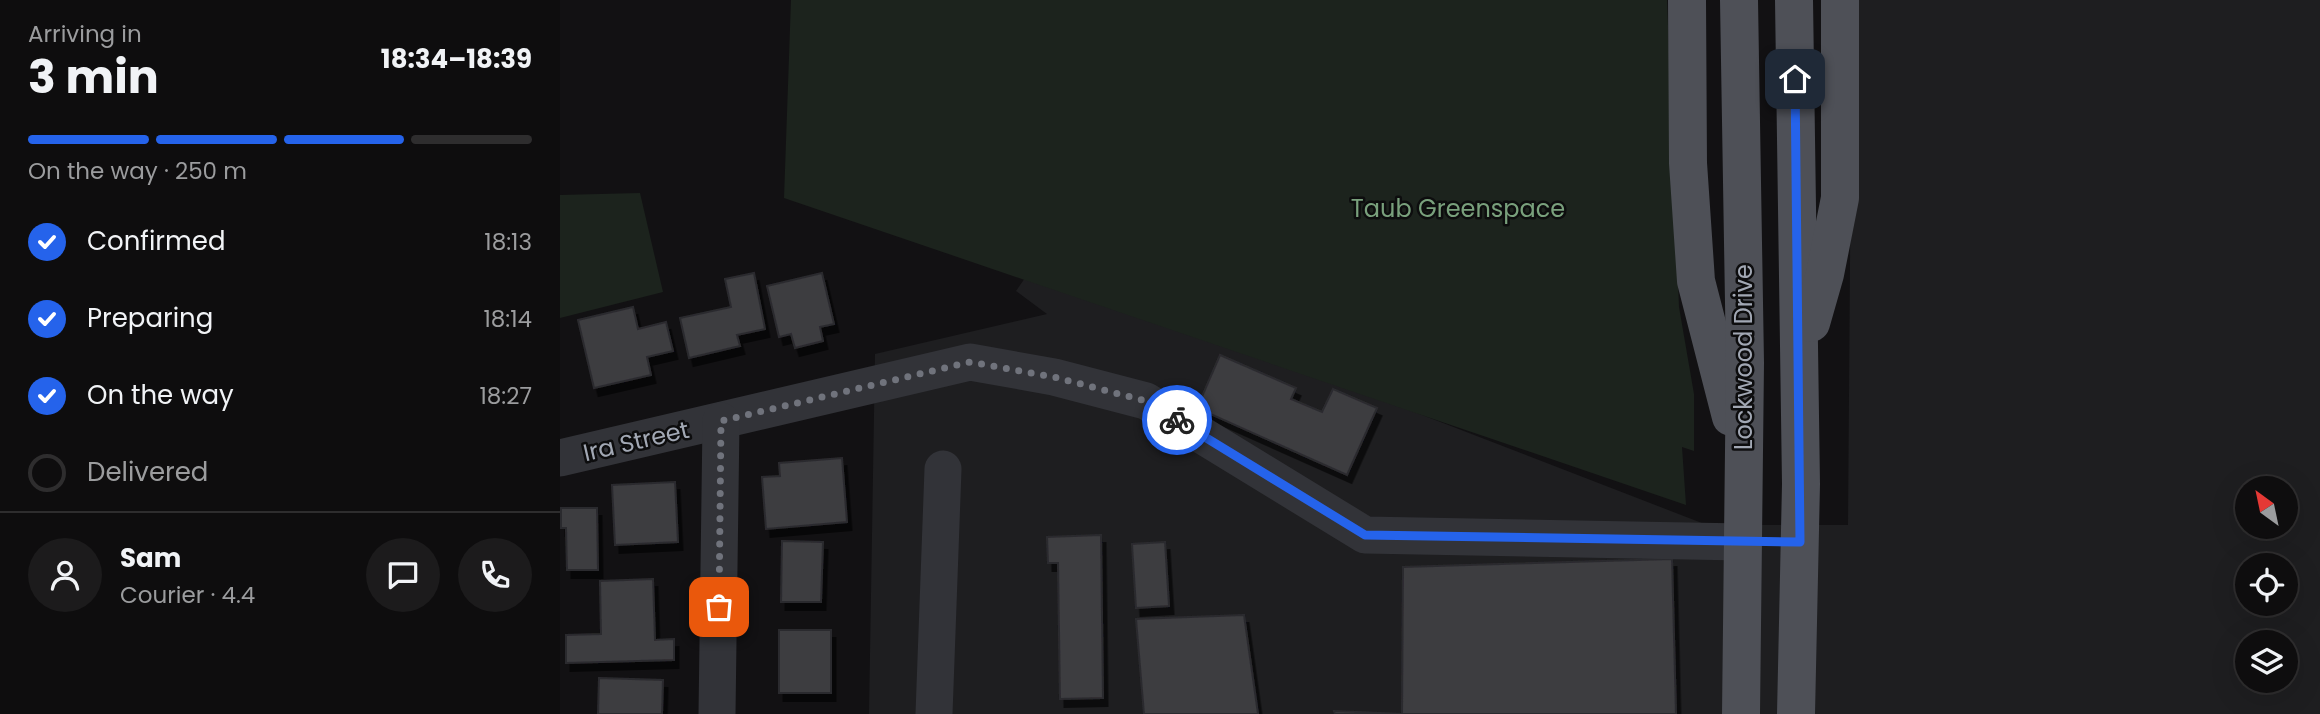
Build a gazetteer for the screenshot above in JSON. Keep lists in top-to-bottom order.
{
  "streets": {
    "main road": ["Lockwood Drive"],
    "street": ["Ira Street"]
  },
  "crossings": [
    ["Lockwood Drive", "Ira Street"]
  ],
  "parks": ["Taub Greenspace"],
  "north": "top left",
  "page": {
    "heading": ["3 min", "Arriving in", "18:34–18:39"],
    "panel": ["Sam", "Courier · 4.4"],
    "bar": "On the way · 250 m",
    "list": [
      ["Confirmed", "18:13"],
      ["Preparing", "18:14"],
      ["On the way", "18:27"],
      "Delivered"
    ]
  }
}
